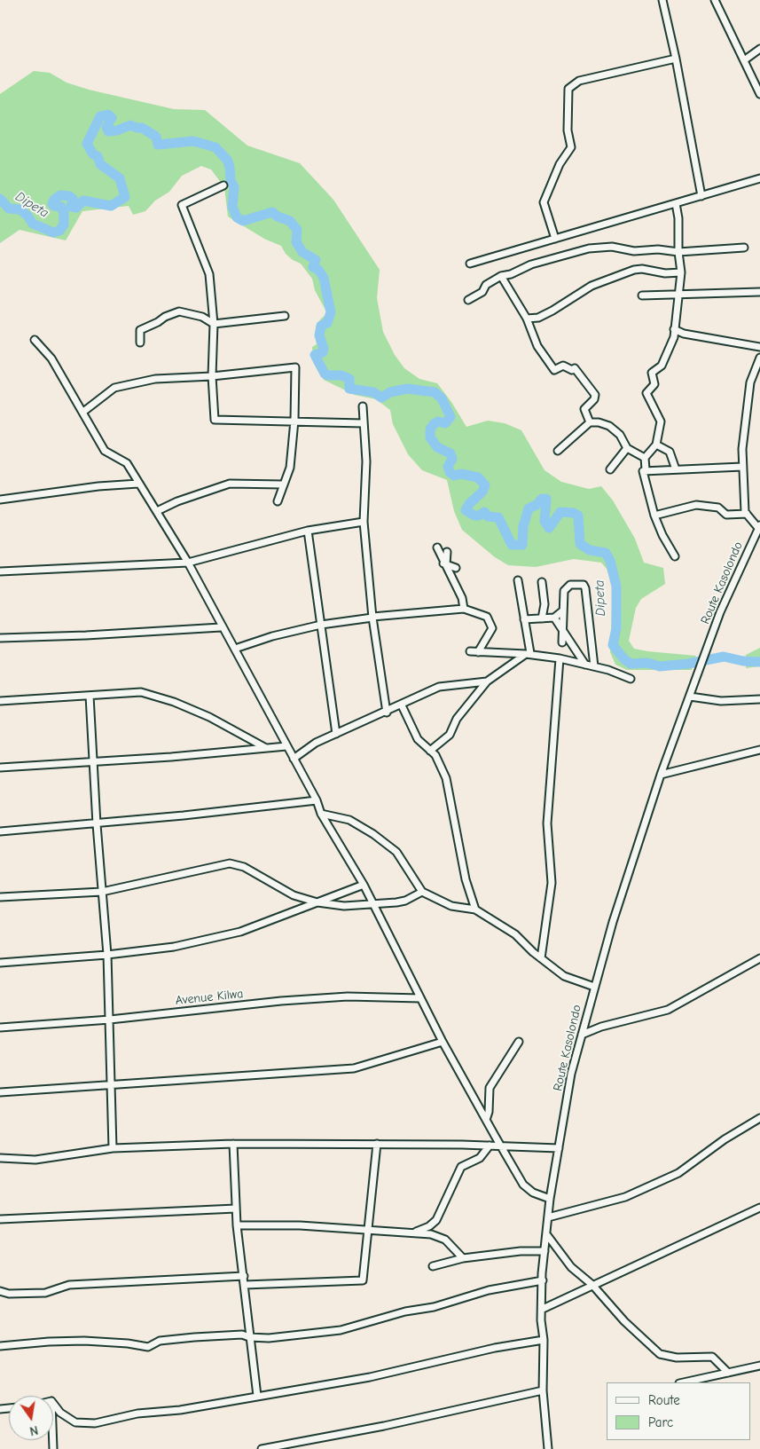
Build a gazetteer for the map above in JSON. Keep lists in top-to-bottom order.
{
  "streets": {
    "street": ["Route Kasolondo", "Avenue Kilwa"]
  },
  "water": ["Dipeta"],
  "legend": ["Route", "Parc"],
  "north": "bottom"
}
